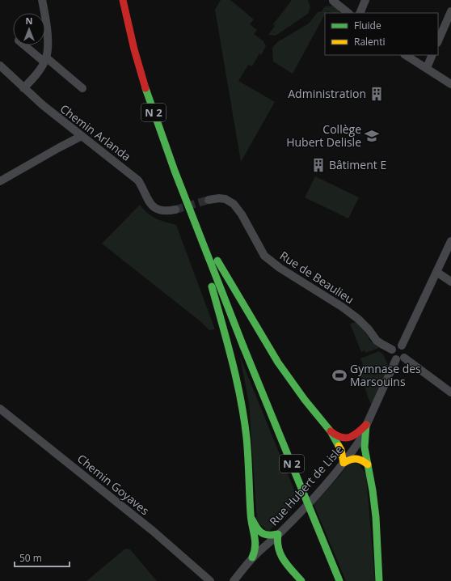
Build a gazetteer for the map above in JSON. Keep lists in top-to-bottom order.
{
  "streets": {
    "highway": ["N 2"],
    "street": [
      "Chemin Arlanda",
      "Rue de Beaulieu",
      "Chemin Goyaves",
      "Rue Hubert de Lisle"
    ]
  },
  "crossings": [
    ["Rue de Beaulieu", "Rue Hubert de Lisle"]
  ],
  "places": {
    "building": ["Administration", "Bâtiment E"],
    "school or university": ["Collège Hubert Delisle"],
    "sports": ["Gymnase des Marsouins"]
  },
  "legend": ["Fluide", "Ralenti"],
  "scale_bar": "50 m",
  "north": "top"
}
